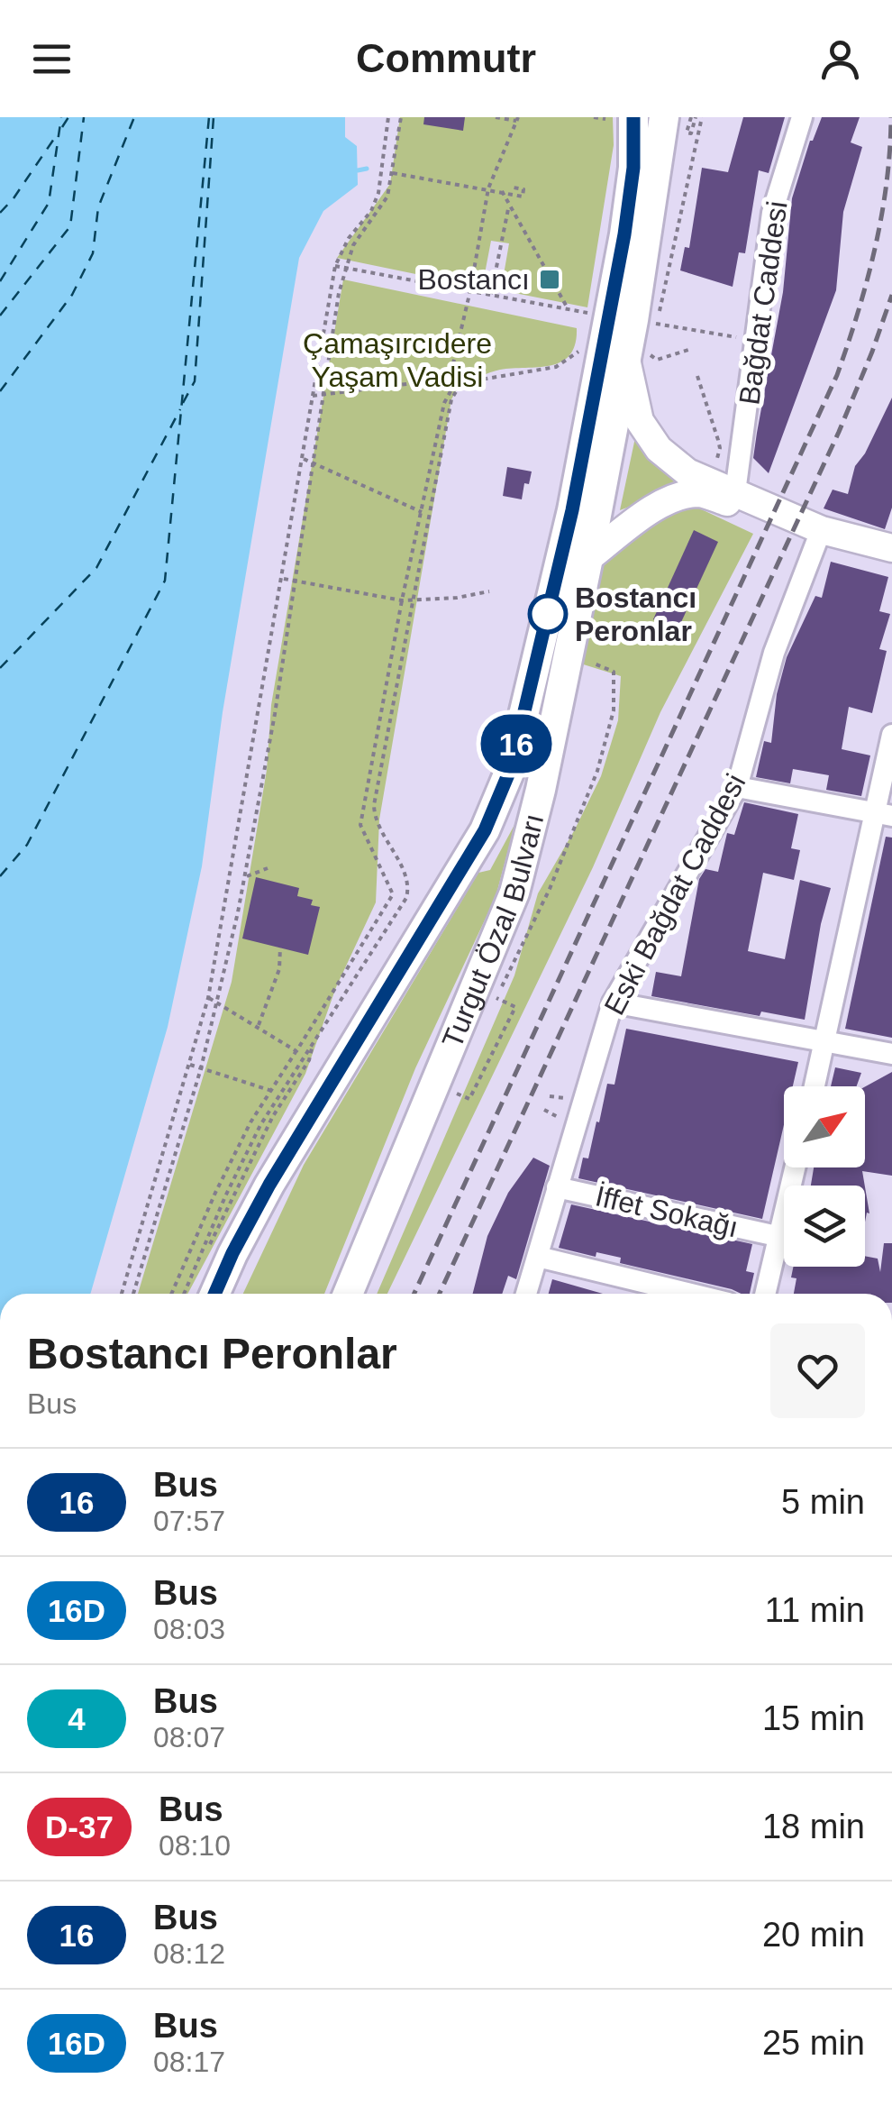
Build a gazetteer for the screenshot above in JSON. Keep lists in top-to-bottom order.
{
  "streets": {
    "highway": ["Turgut Özal Bulvarı"],
    "street": ["Bağdat Caddesi", "Eski Bağdat Caddesi", "İffet Sokağı"]
  },
  "crossings": [
    ["Eski Bağdat Caddesi", "İffet Sokağı"]
  ],
  "parks": ["Çamaşırcıdere Yaşam Vadisi"],
  "places": {
    "transit": ["Bostancı"],
    "other": ["Bostancı Peronlar"]
  },
  "lines": ["bus line 16"],
  "north": "top right",
  "page": {
    "header": "Commutr",
    "on_map": "16",
    "heading": ["Bostancı Peronlar", "Bus"],
    "list": [
      {
        "mark": "16",
        "name": "Bus",
        "note": "07:57",
        "value": "5 min"
      },
      {
        "mark": "16D",
        "name": "Bus",
        "note": "08:03",
        "value": "11 min"
      },
      {
        "mark": "4",
        "name": "Bus",
        "note": "08:07",
        "value": "15 min"
      },
      {
        "mark": "D-37",
        "name": "Bus",
        "note": "08:10",
        "value": "18 min"
      },
      {
        "mark": "16",
        "name": "Bus",
        "note": "08:12",
        "value": "20 min"
      },
      {
        "mark": "16D",
        "name": "Bus",
        "note": "08:17",
        "value": "25 min"
      }
    ]
  }
}
